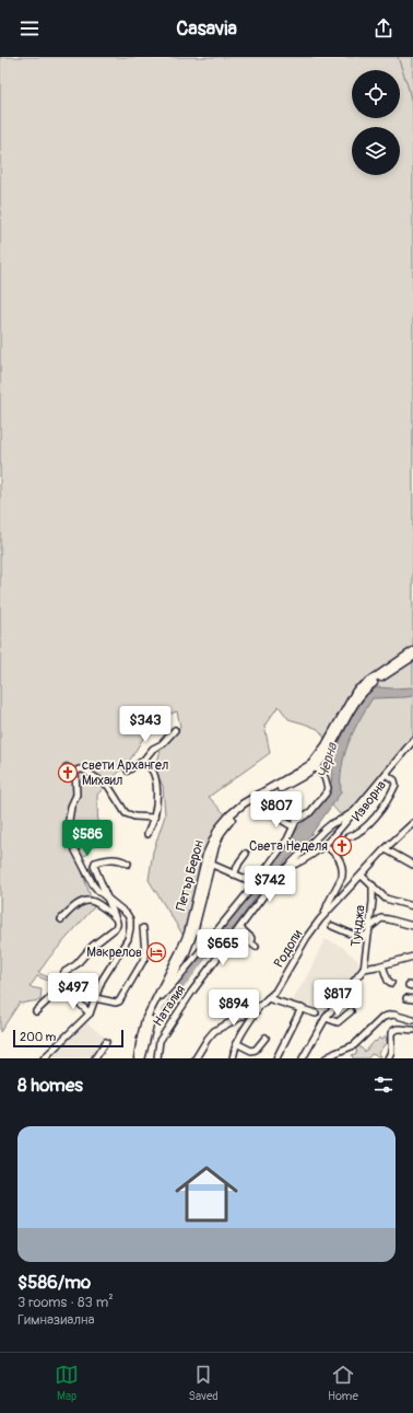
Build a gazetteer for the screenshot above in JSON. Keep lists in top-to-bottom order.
{
  "streets": {
    "main road": ["Петър Берон"],
    "street": [
      "Изворна",
      "Тунджа",
      "Родопи",
      "Наталия"
    ]
  },
  "crossings": [
    ["Изворна", "Наталия"]
  ],
  "water": ["Черна"],
  "places": {
    "church": ["свети Архангел Михаил", "Света Неделя"],
    "hotel": ["Макрелов"]
  },
  "scale_bar": "200 m",
  "page": {
    "header": "Casavia",
    "price": [
      "$343",
      "$807",
      "$586",
      "$742",
      "$665",
      "$497",
      "$817",
      "$894"
    ],
    "scale": "200 m",
    "heading": "8 homes",
    "list": [
      {
        "name": "$586/mo",
        "note": "3 rooms · 83 m² · Гимназиална"
      }
    ],
    "tabs": ["Map", "Saved", "Home"]
  }
}
